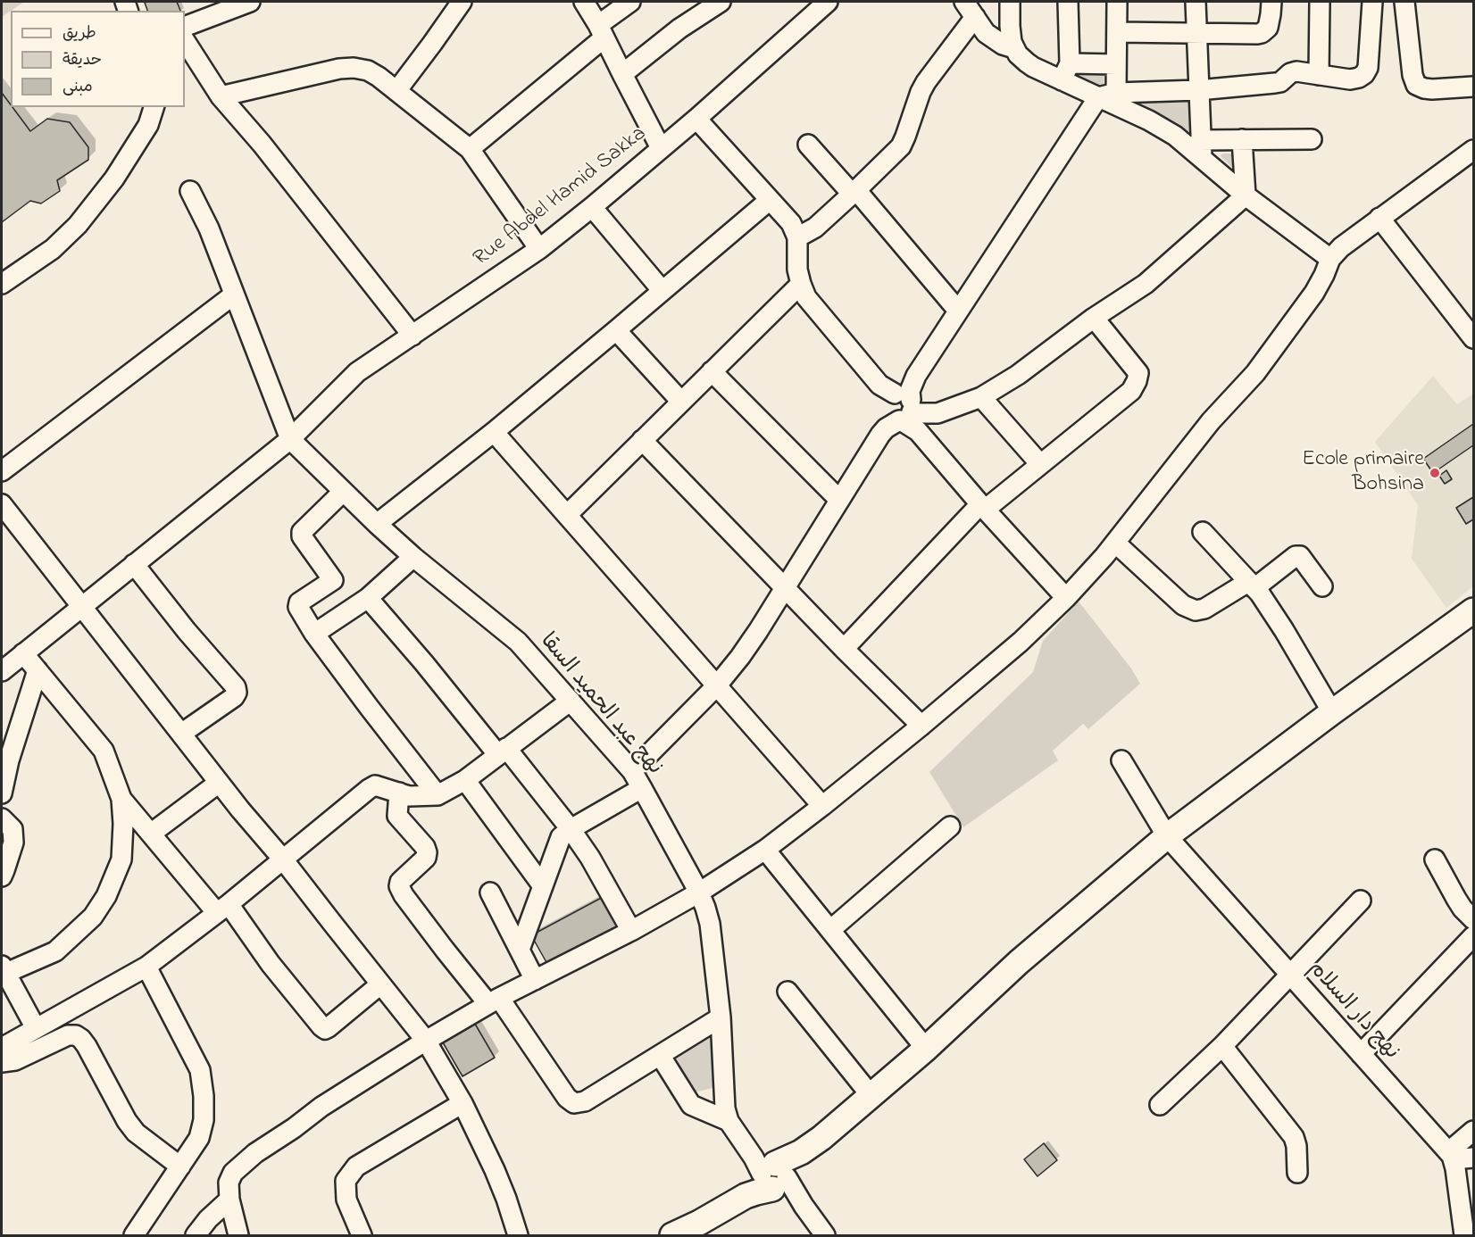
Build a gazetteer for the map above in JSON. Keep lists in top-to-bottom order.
{
  "streets": {
    "street": ["Rue Abdel Hamid Sakka", "نهج عبد الحميد السقا", "نهج دار السلام"]
  },
  "crossings": [
    ["Rue Abdel Hamid Sakka", "نهج عبد الحميد السقا"]
  ],
  "places": ["Ecole primaire Bohsina"],
  "legend": ["طريق", "حديقة", "مبنى"]
}
